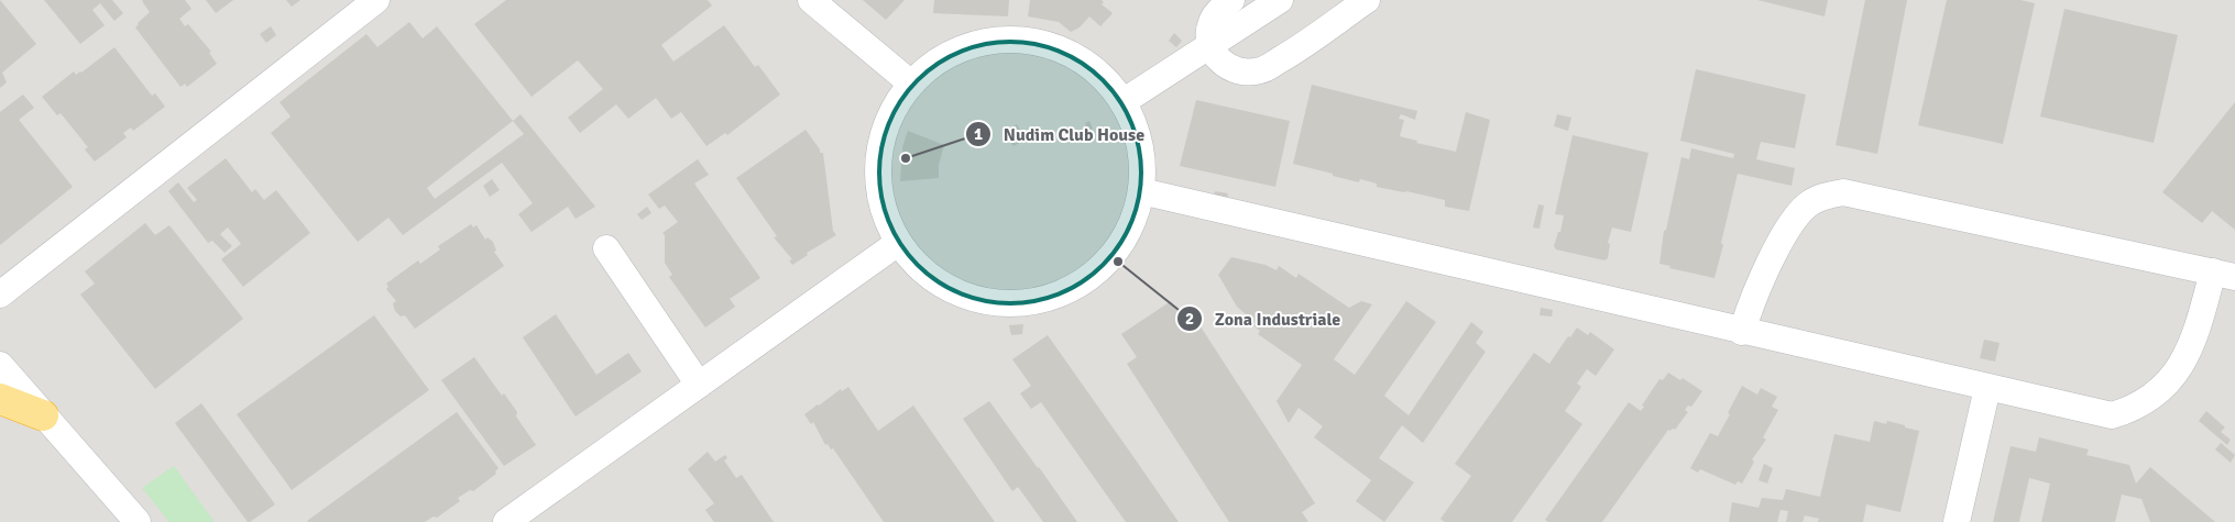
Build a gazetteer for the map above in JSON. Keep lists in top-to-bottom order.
{
  "places": ["Nudim Club House", "Zona Industriale"]
}
